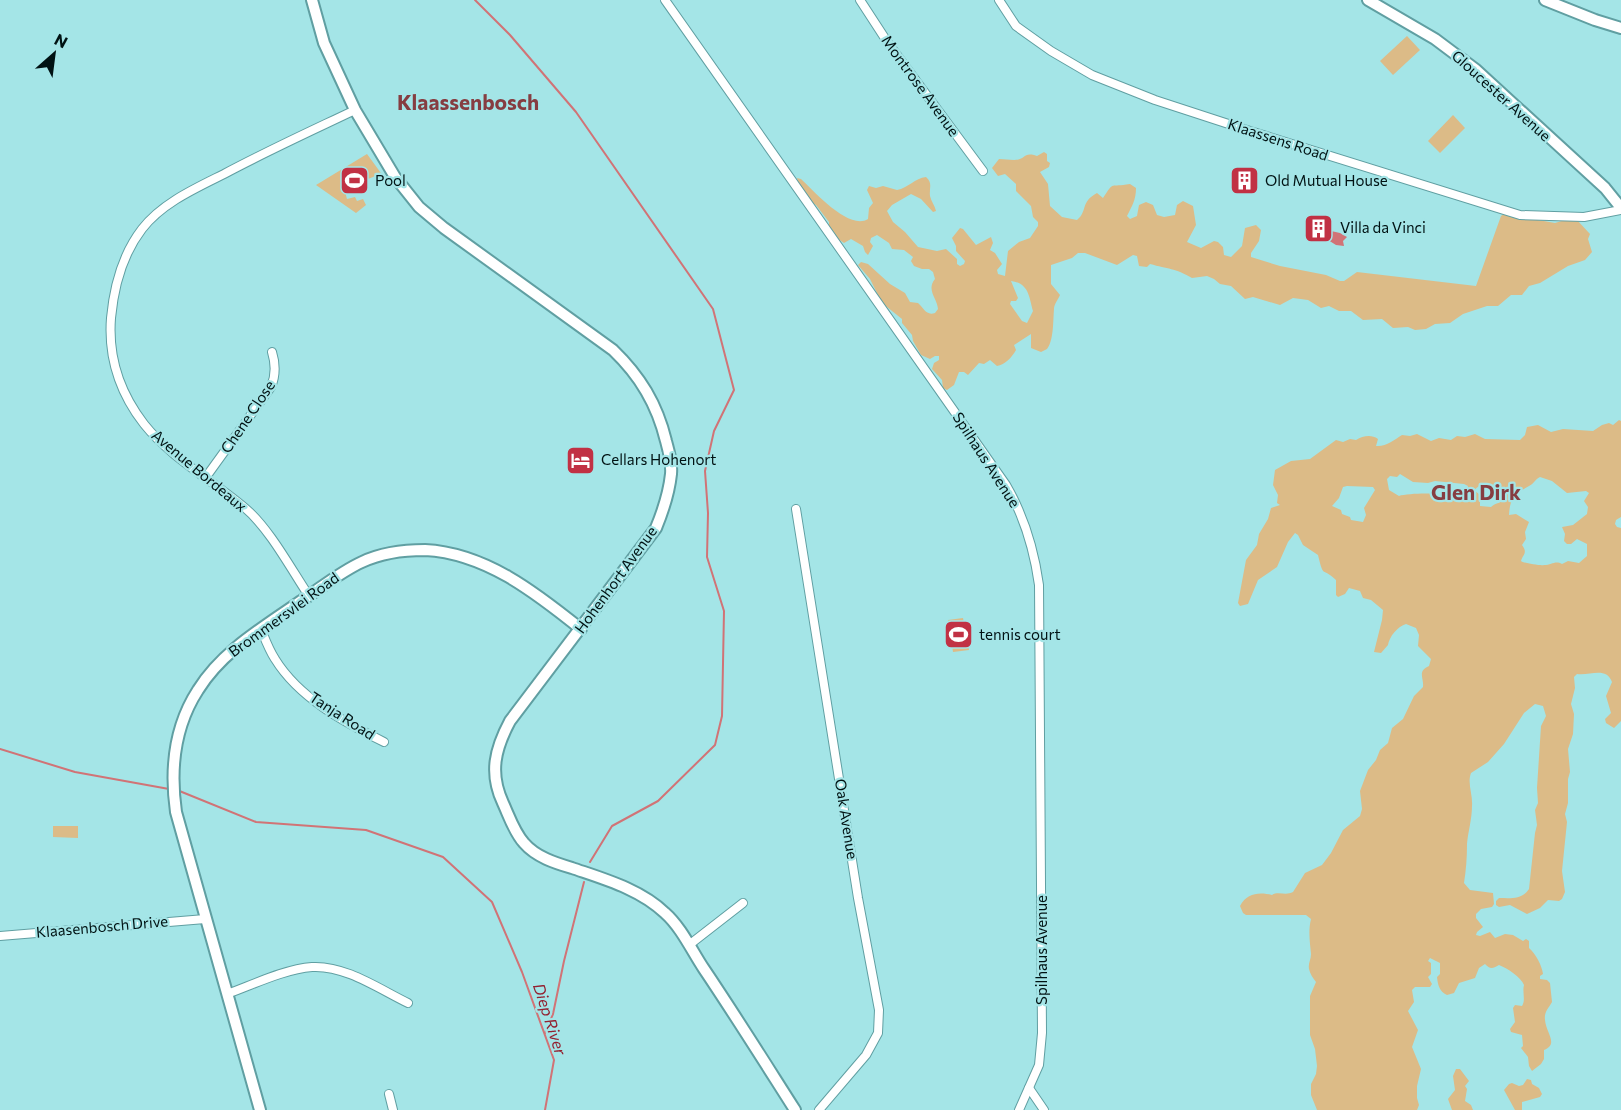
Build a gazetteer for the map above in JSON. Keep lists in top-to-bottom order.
{
  "streets": {
    "street": [
      "Montrose Avenue",
      "Gloucester Avenue",
      "Klaassens Road",
      "Chene Close",
      "Spilhaus Avenue",
      "Avenue Bordeaux",
      "Hohenhort Avenue",
      "Brommersvlei Road",
      "Tanja Road",
      "Oak Avenue",
      "Klaasenbosch Drive"
    ]
  },
  "crossings": [
    ["Gloucester Avenue", "Klaassens Road"],
    ["Chene Close", "Avenue Bordeaux"],
    ["Avenue Bordeaux", "Hohenhort Avenue"],
    ["Avenue Bordeaux", "Brommersvlei Road"],
    ["Hohenhort Avenue", "Brommersvlei Road"],
    ["Brommersvlei Road", "Tanja Road"],
    ["Brommersvlei Road", "Klaasenbosch Drive"]
  ],
  "districts": ["Klaassenbosch", "Glen Dirk"],
  "water": ["Diep River"],
  "places": {
    "sports": ["Pool", "tennis court"],
    "building": ["Old Mutual House", "Villa da Vinci"],
    "hotel": ["Cellars Hohenort"]
  },
  "north": "top right"
}
